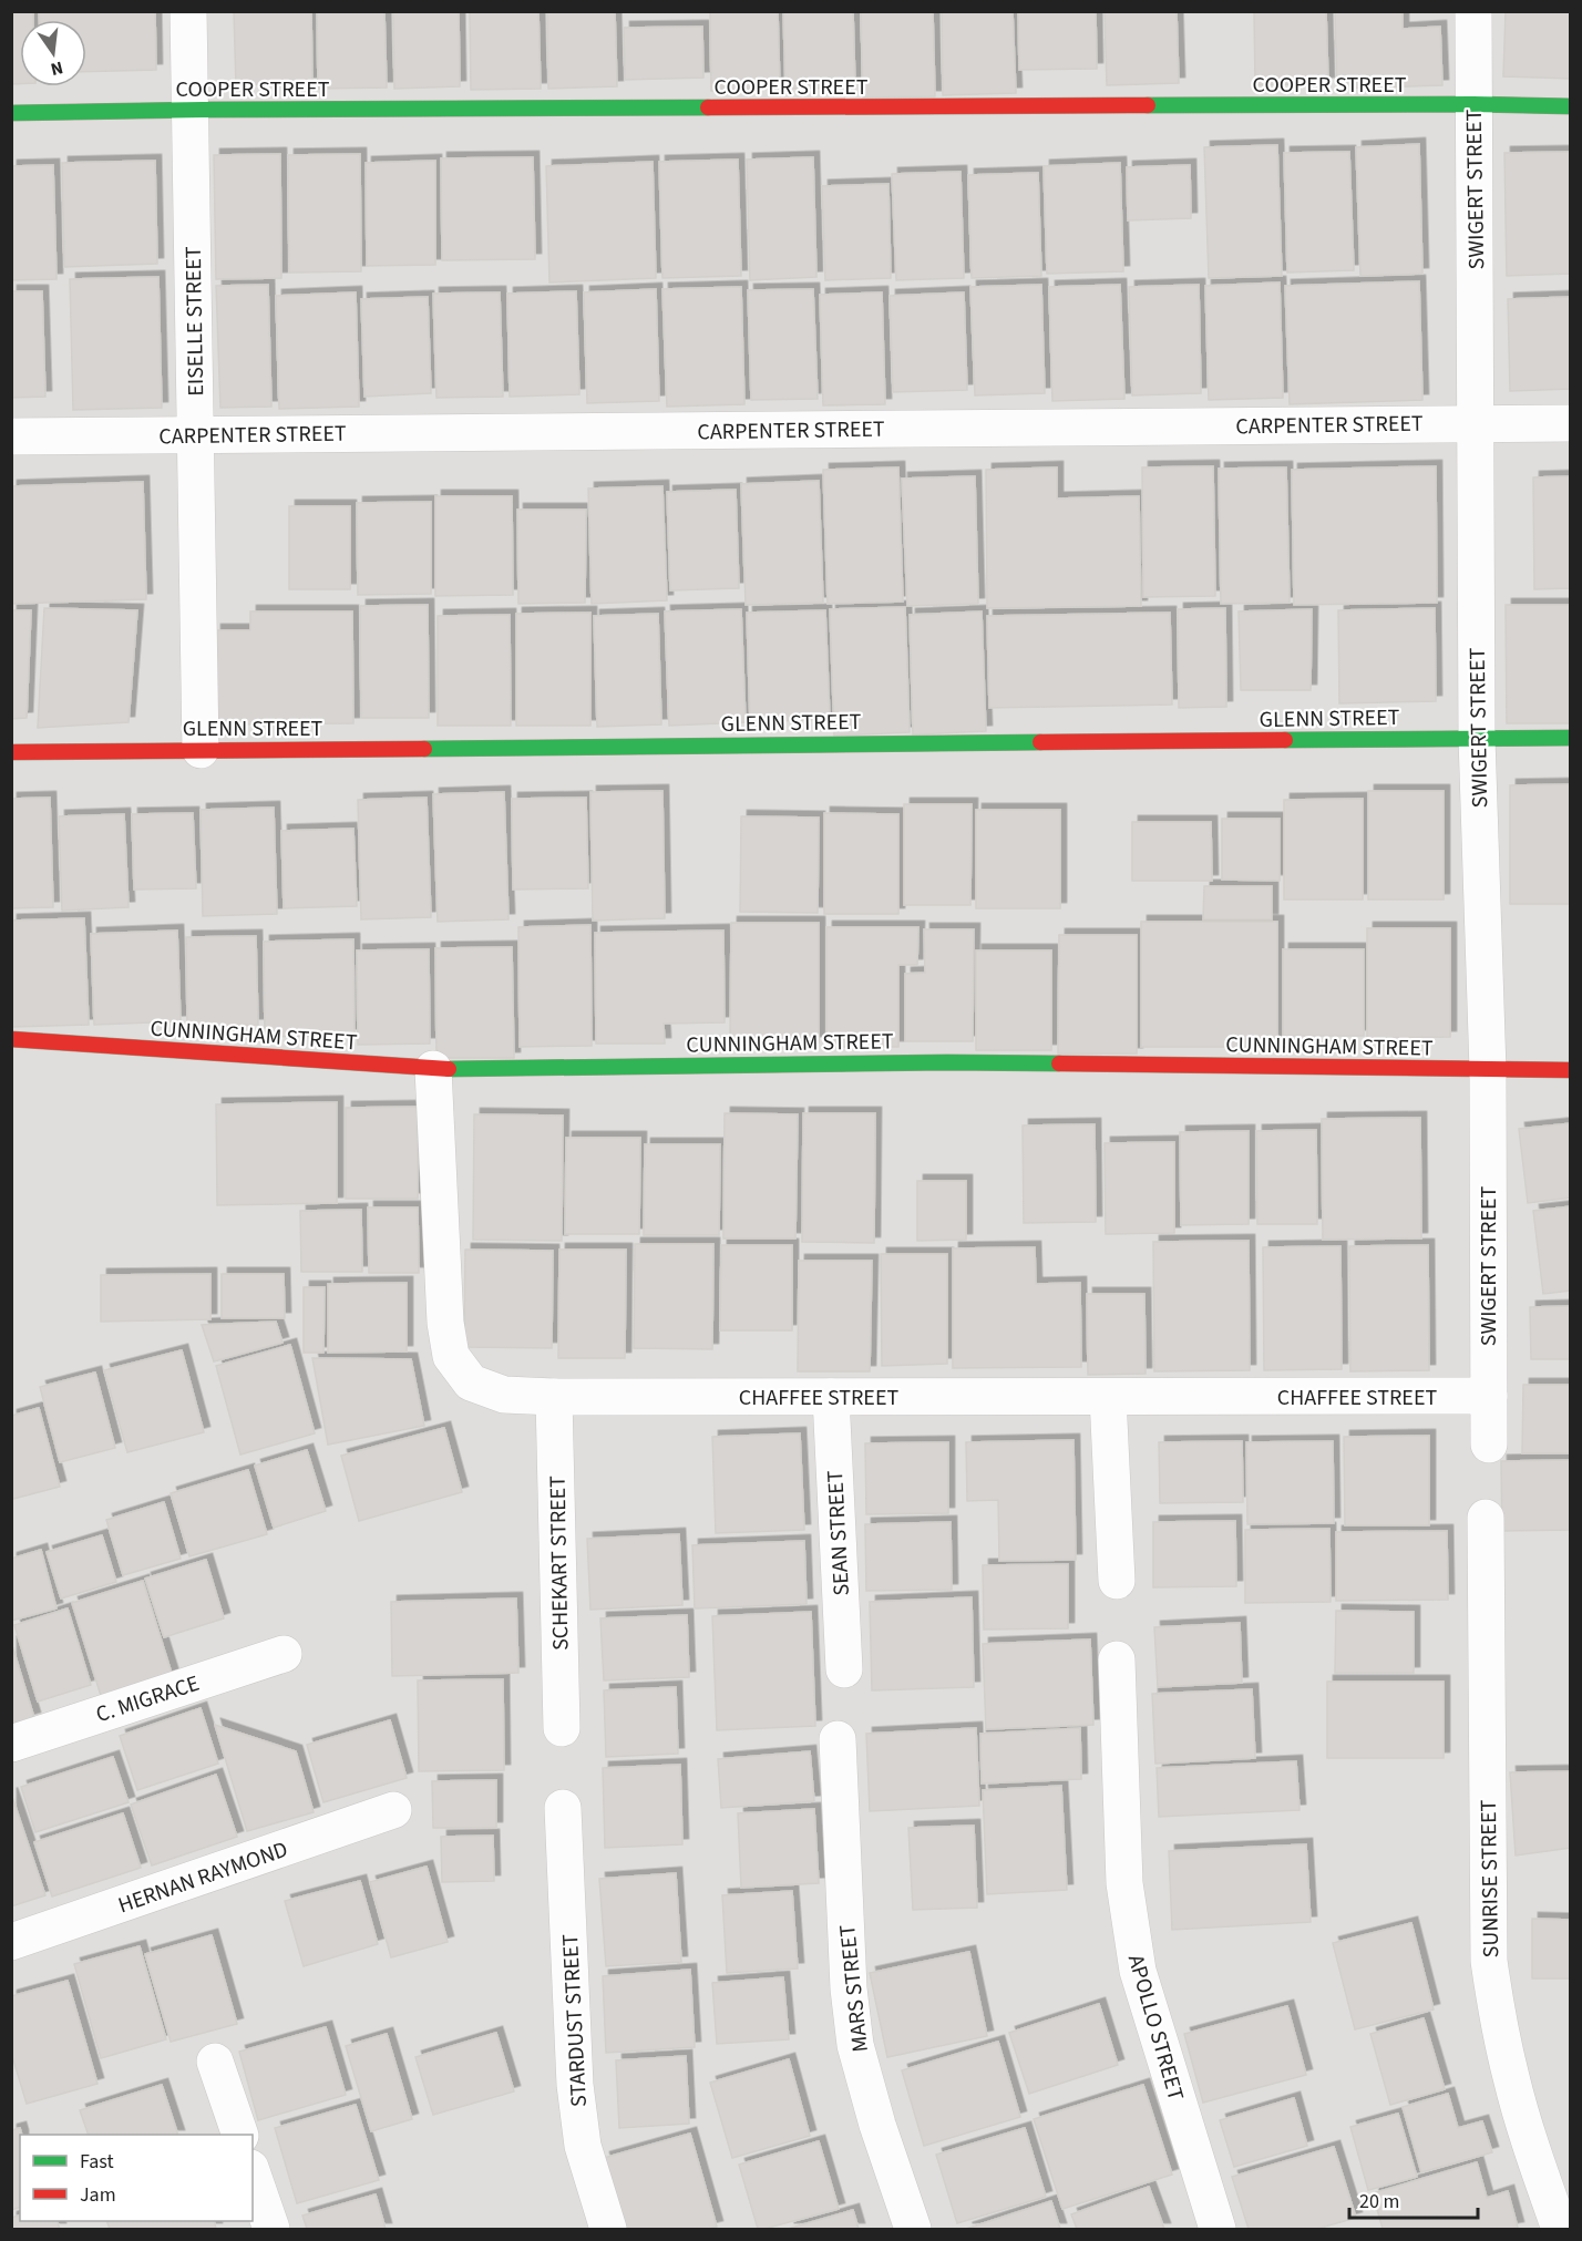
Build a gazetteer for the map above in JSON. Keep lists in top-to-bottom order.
{
  "streets": {
    "street": [
      "COOPER STREET",
      "SWIGERT STREET",
      "EISELLE STREET",
      "CARPENTER STREET",
      "GLENN STREET",
      "CUNNINGHAM STREET",
      "CHAFFEE STREET",
      "SEAN STREET",
      "SCHEKART STREET",
      "C. MIGRACE",
      "HERNAN RAYMOND",
      "SUNRISE STREET",
      "MARS STREET",
      "STARDUST STREET",
      "APOLLO STREET"
    ]
  },
  "crossings": [
    ["COOPER STREET", "SWIGERT STREET"],
    ["COOPER STREET", "EISELLE STREET"],
    ["SWIGERT STREET", "CARPENTER STREET"],
    ["SWIGERT STREET", "GLENN STREET"],
    ["SWIGERT STREET", "CUNNINGHAM STREET"],
    ["SWIGERT STREET", "CHAFFEE STREET"],
    ["EISELLE STREET", "CARPENTER STREET"],
    ["EISELLE STREET", "GLENN STREET"],
    ["CUNNINGHAM STREET", "CHAFFEE STREET"],
    ["CHAFFEE STREET", "SEAN STREET"],
    ["CHAFFEE STREET", "SCHEKART STREET"]
  ],
  "legend": ["Fast", "Jam"],
  "scale_bar": "20 m",
  "north": "bottom"
}
